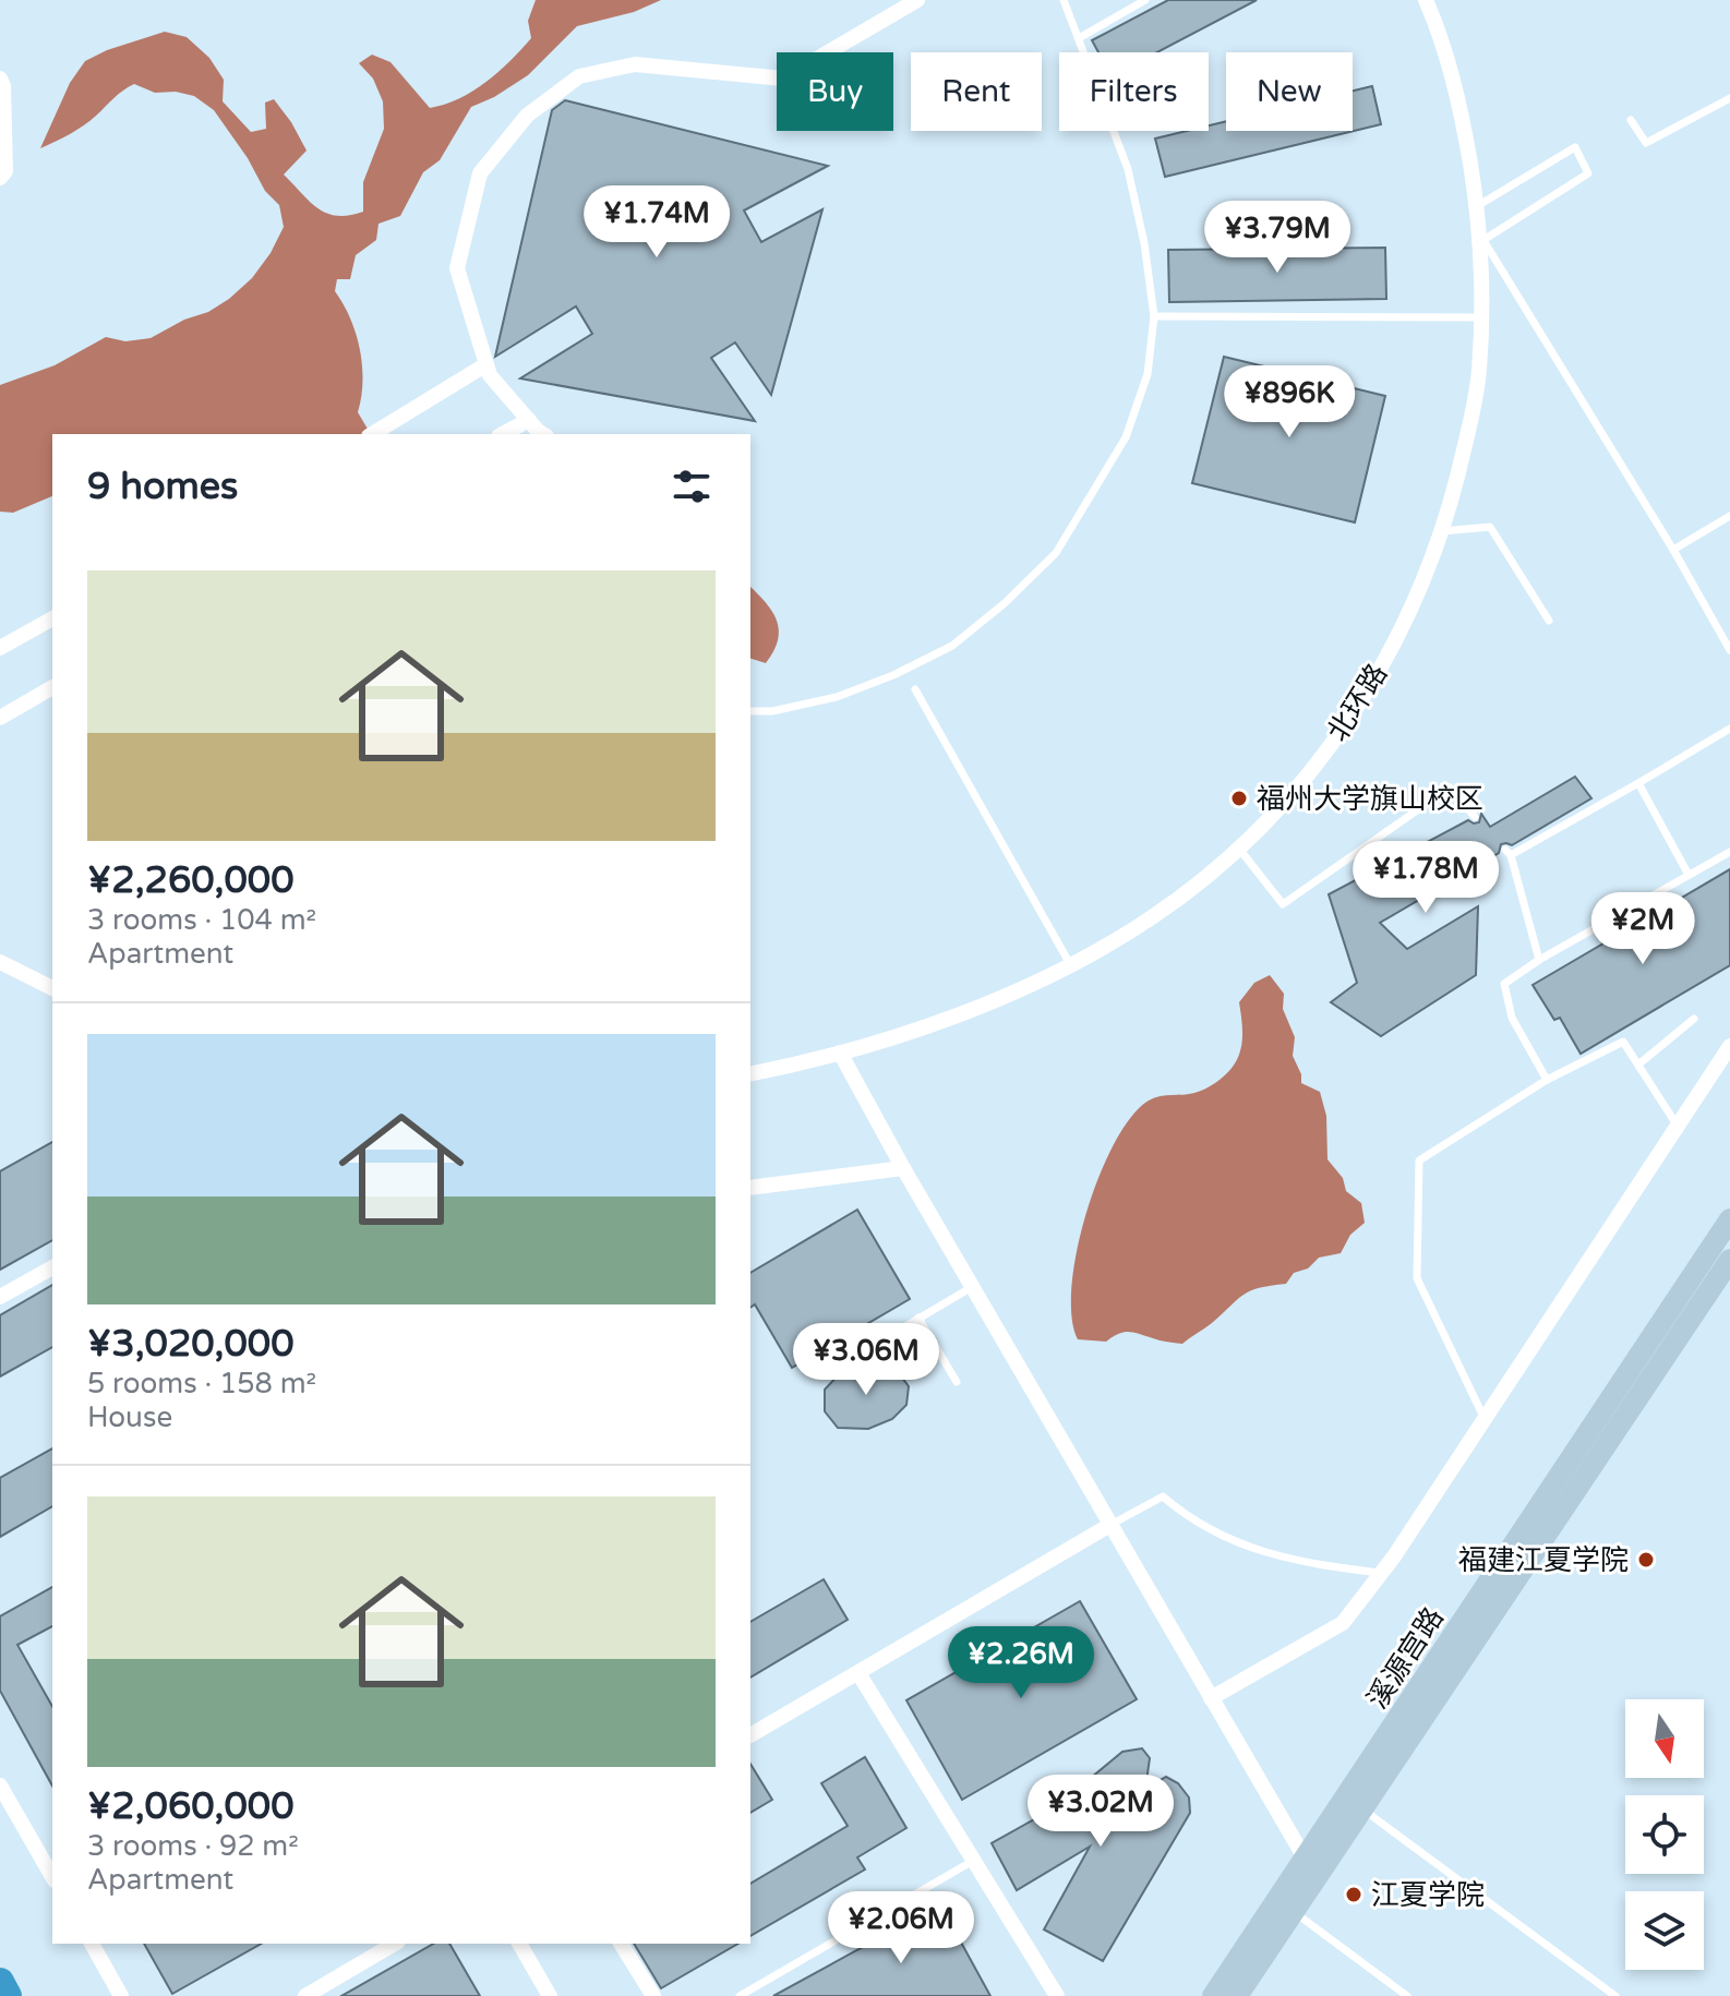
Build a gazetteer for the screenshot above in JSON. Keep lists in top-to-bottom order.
{
  "streets": {
    "main road": ["溪源宫路"],
    "street": ["北环路"]
  },
  "places": ["福州大学旗山校区", "福建江夏学院", "江夏学院"],
  "north": "bottom",
  "page": {
    "chip": [
      "Buy",
      "Rent",
      "Filters",
      "New"
    ],
    "price": [
      "¥1.74M",
      "¥3.79M",
      "¥896K",
      "¥1.78M",
      "¥2M",
      "¥3.06M",
      "¥2.26M",
      "¥3.02M",
      "¥2.06M"
    ],
    "heading": "9 homes",
    "list": [
      {
        "name": "¥2,260,000",
        "note": "3 rooms · 104 m² · Apartment"
      },
      {
        "name": "¥3,020,000",
        "note": "5 rooms · 158 m² · House"
      },
      {
        "name": "¥2,060,000",
        "note": "3 rooms · 92 m² · Apartment"
      }
    ]
  }
}
